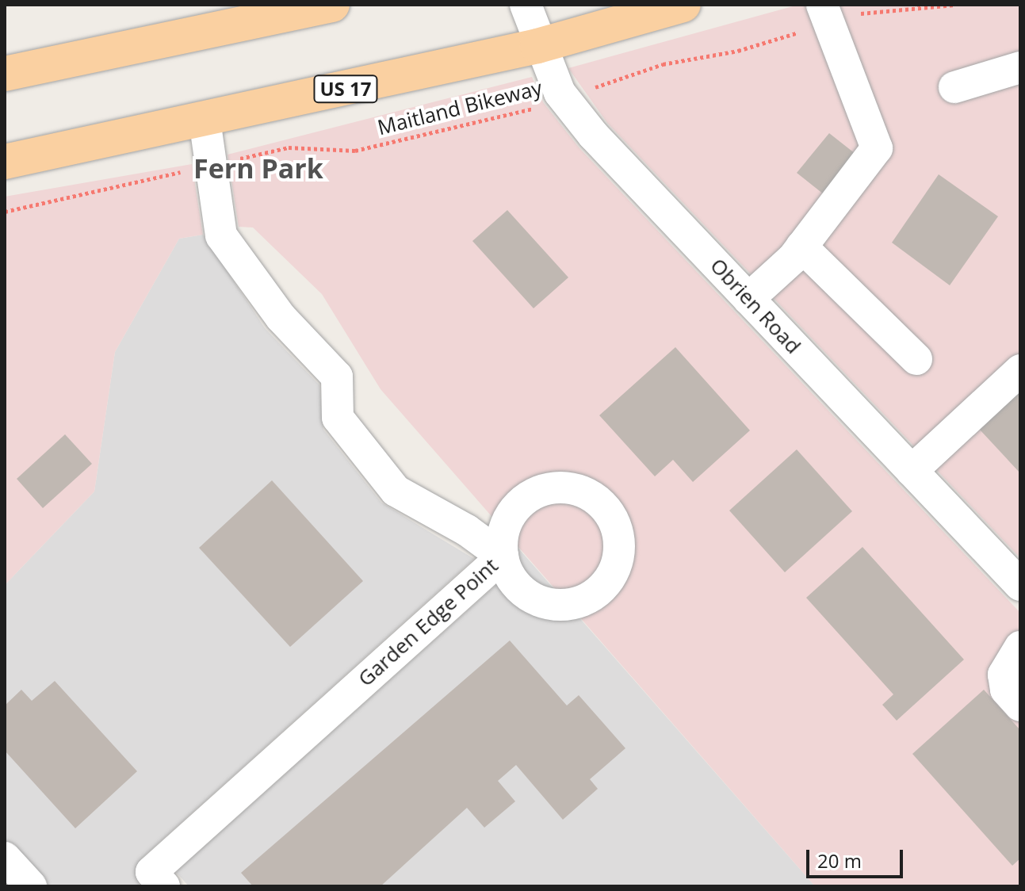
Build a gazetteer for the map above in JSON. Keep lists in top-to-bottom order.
{
  "streets": {
    "main road": ["US 17"],
    "street": ["Obrien Road", "Garden Edge Point"],
    "path": ["Maitland Bikeway"]
  },
  "crossings": [
    ["US 17", "Obrien Road"],
    ["US 17", "Garden Edge Point"],
    ["Maitland Bikeway", "Obrien Road"],
    ["Maitland Bikeway", "Garden Edge Point"]
  ],
  "districts": ["Fern Park"],
  "scale_bar": "20 m"
}
